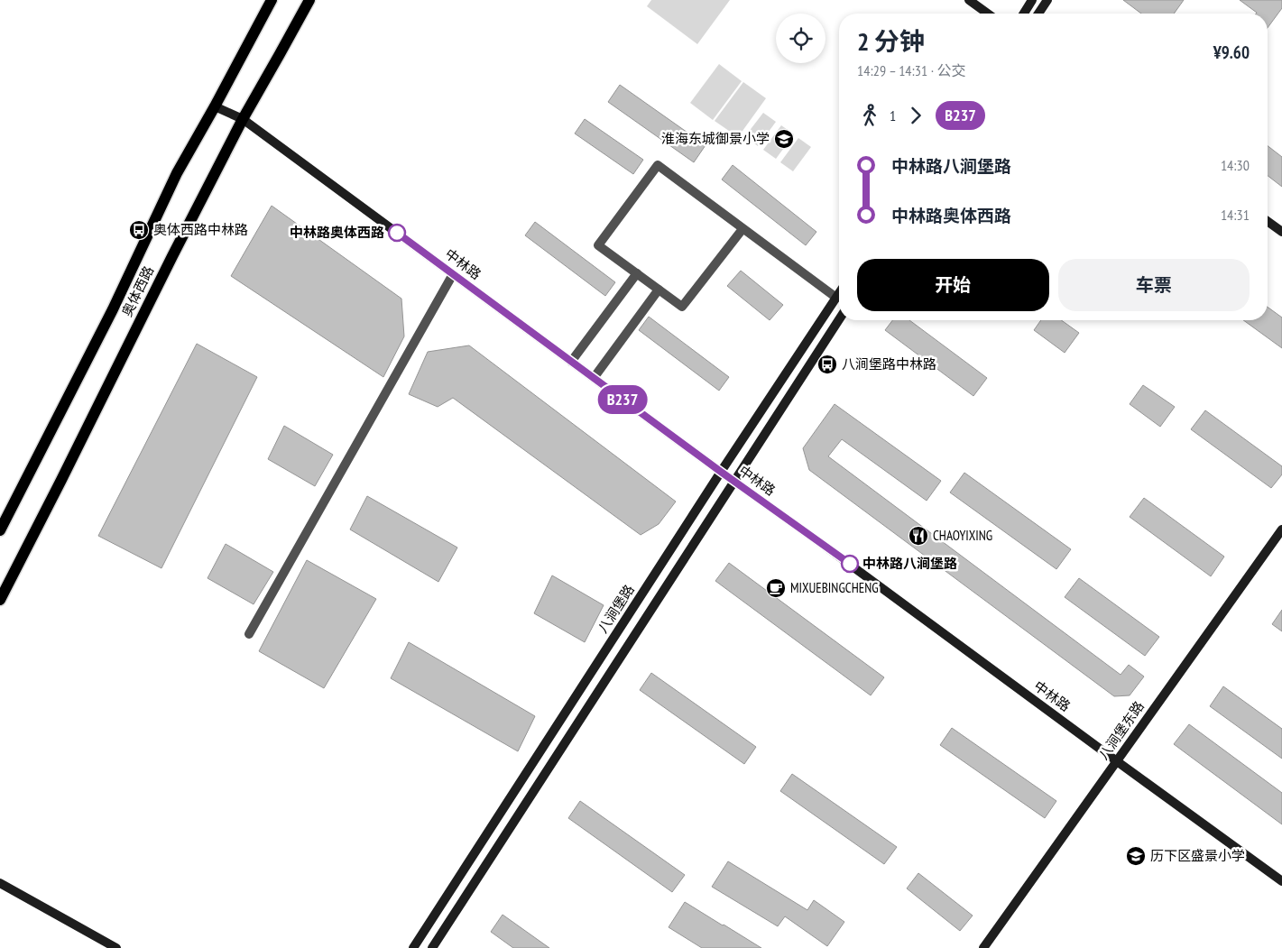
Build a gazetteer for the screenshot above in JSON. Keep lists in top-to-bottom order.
{
  "streets": {
    "main road": ["奥体西路"],
    "street": ["中林路", "八涧堡路", "八涧堡东路"]
  },
  "crossings": [
    ["中林路", "奥体西路"],
    ["中林路", "八涧堡路"],
    ["中林路", "八涧堡东路"]
  ],
  "places": {
    "school or university": ["淮海东城御景小学", "历下区盛景小学"],
    "bus stop": ["奥体西路中林路", "八涧堡路中林路"],
    "other": ["中林路奥体西路", "中林路八涧堡路"],
    "restaurant": ["CHAOYIXING"],
    "cafe": ["MIXUEBINGCHENG"]
  },
  "lines": ["bus line B237"],
  "page": {
    "on_map": "B237",
    "heading": ["2 分钟", "14:29 – 14:31 · 公交", "¥9.60"],
    "legs": ["1", "B237"],
    "list": [
      {
        "name": "中林路八涧堡路",
        "value": "14:30"
      },
      {
        "name": "中林路奥体西路",
        "value": "14:31"
      }
    ],
    "buttons": ["开始", "车票"]
  }
}
